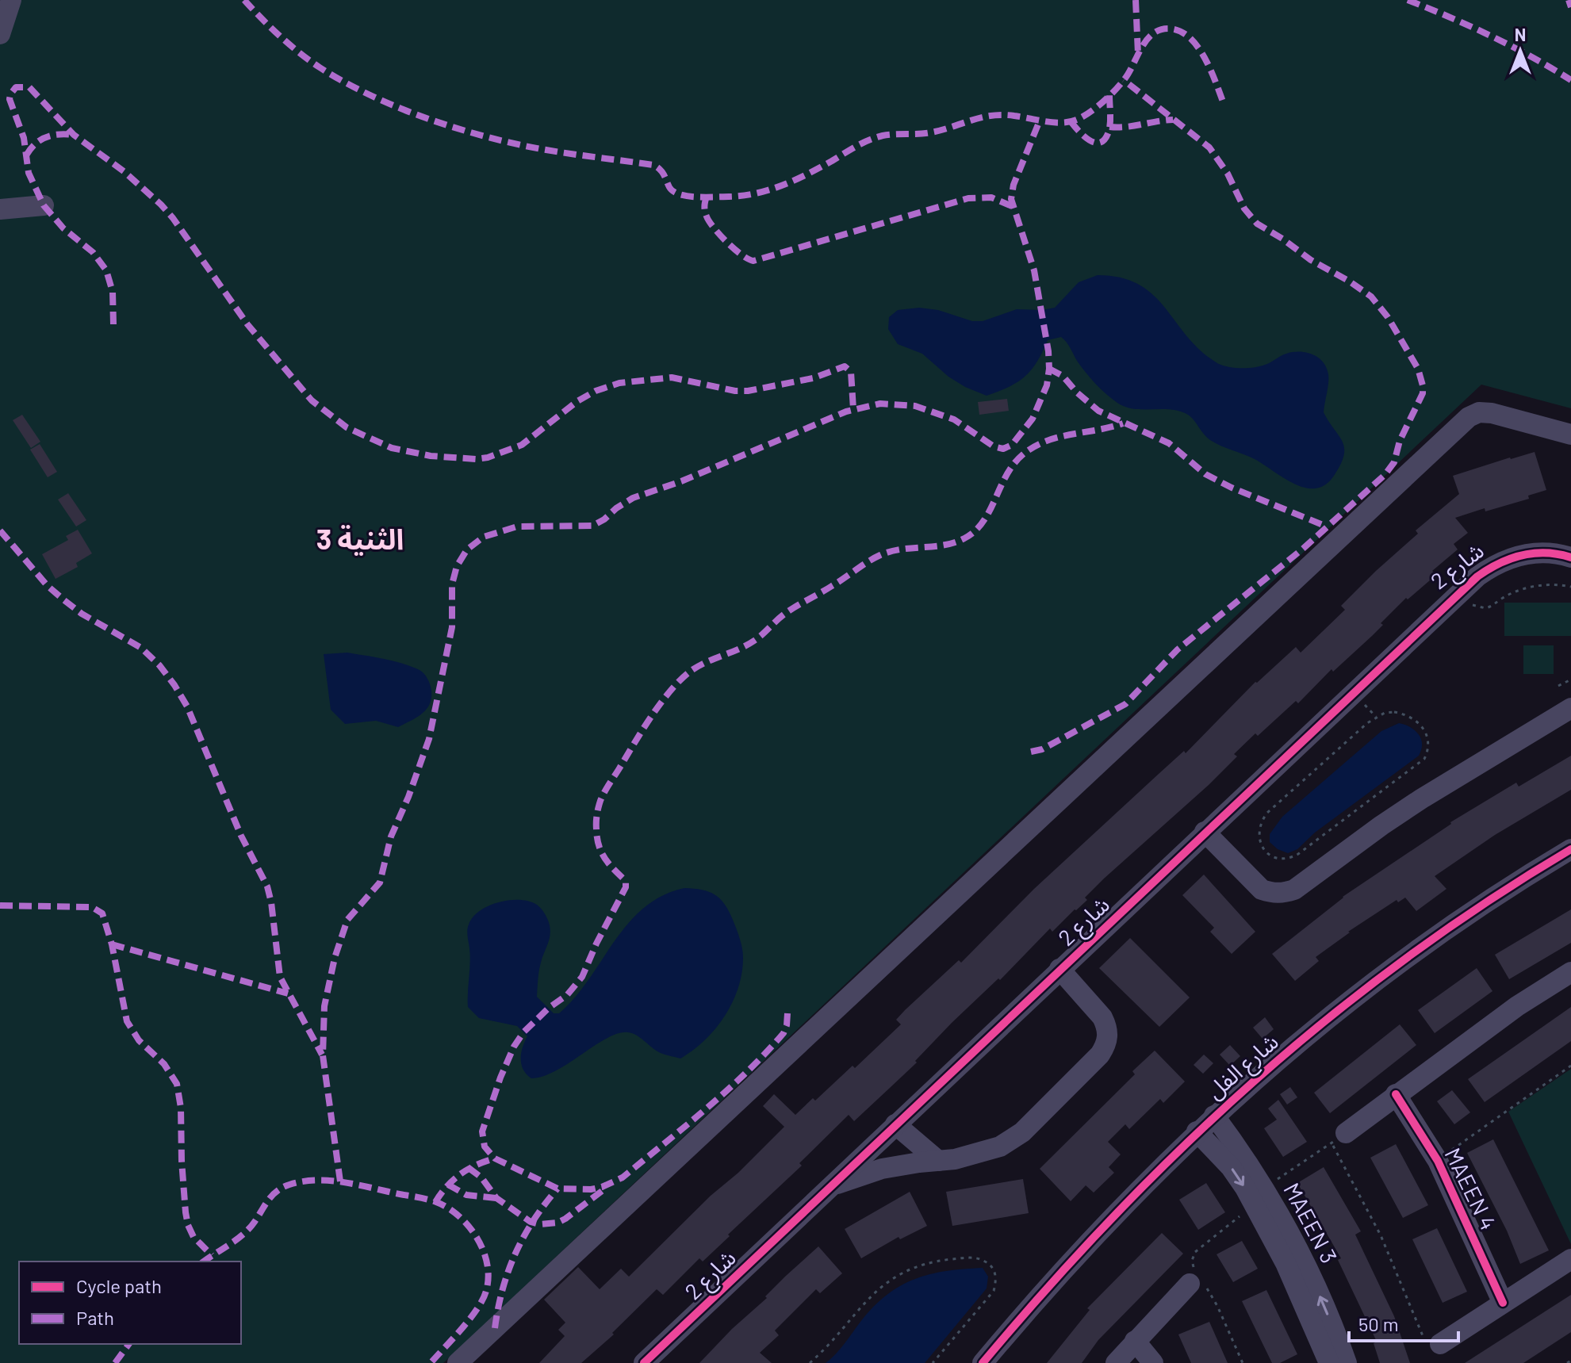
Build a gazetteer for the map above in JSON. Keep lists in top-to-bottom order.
{
  "streets": {
    "street": [
      "شارع 2",
      "شارع الفل",
      "MAEEN 4",
      "MAEEN 3"
    ]
  },
  "crossings": [
    ["شارع الفل", "MAEEN 3"]
  ],
  "districts": ["الثنية 3"],
  "legend": ["Cycle path", "Path"],
  "scale_bar": "50 m",
  "north": "top"
}
